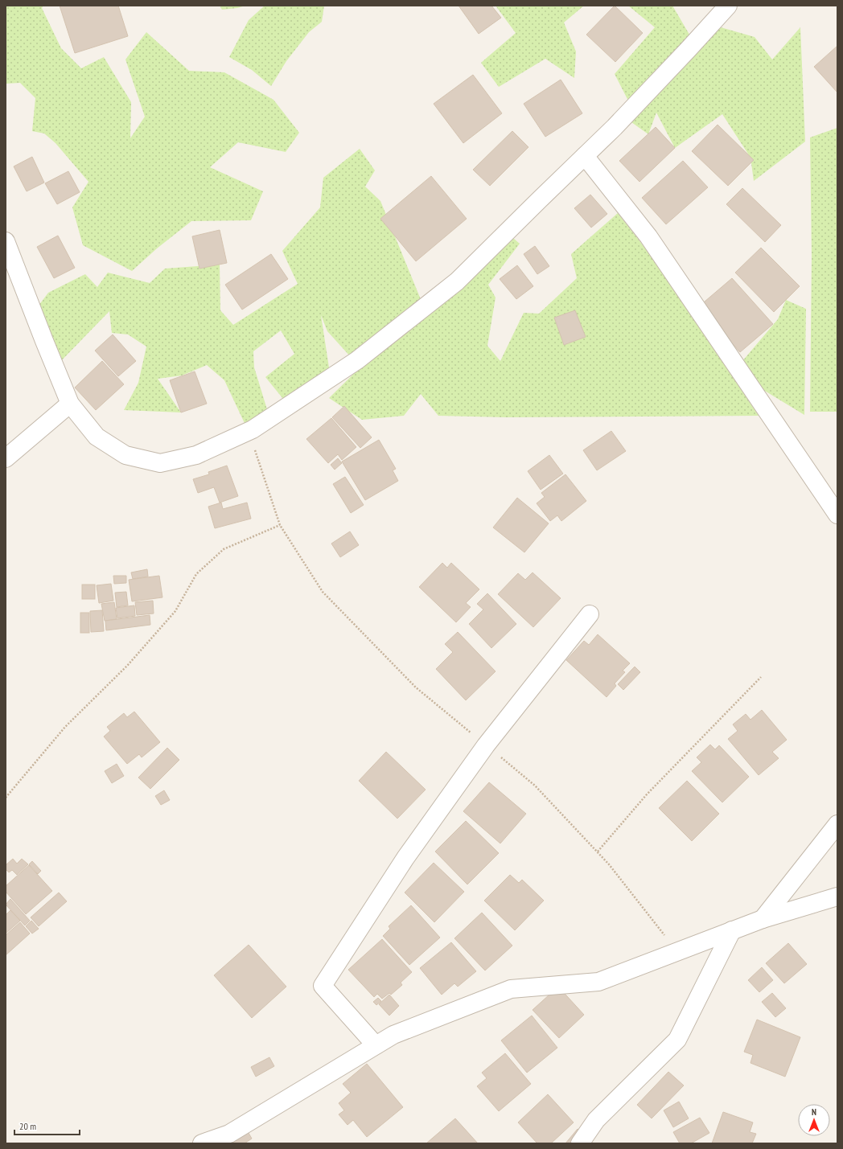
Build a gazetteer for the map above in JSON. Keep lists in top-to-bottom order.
{
  "scale_bar": "20 m",
  "north": "top"
}
